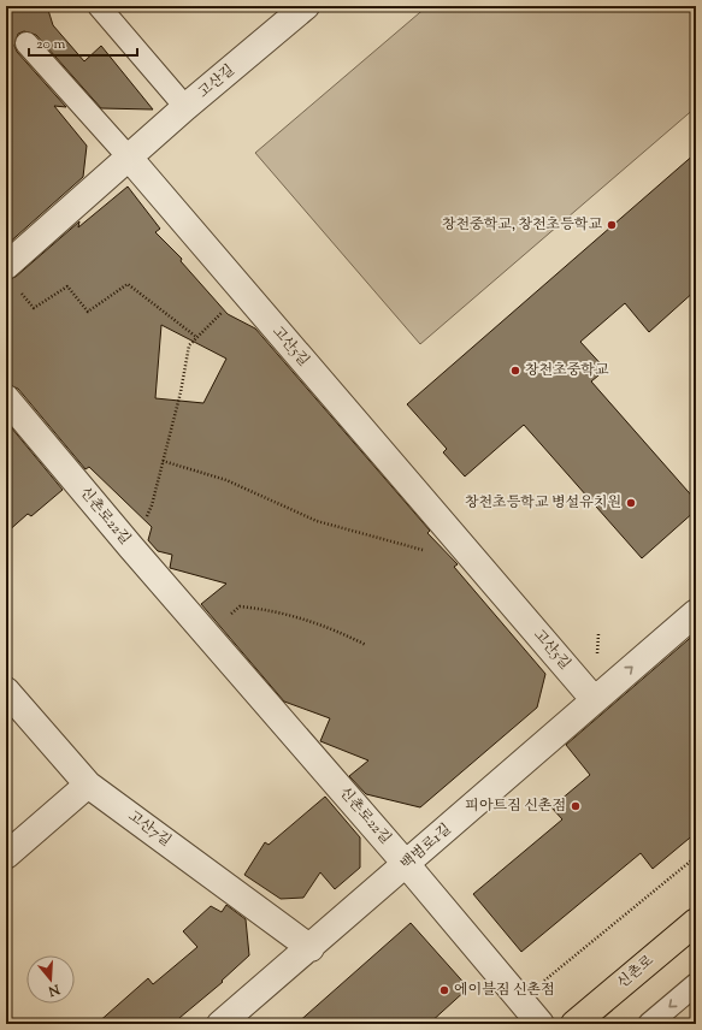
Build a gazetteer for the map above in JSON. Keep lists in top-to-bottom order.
{
  "streets": {
    "main road": ["신촌로"],
    "street": [
      "고산길",
      "고산5길",
      "신촌로22길",
      "고산7길",
      "백범로1길"
    ]
  },
  "crossings": [
    ["고산길", "고산5길"],
    ["고산5길", "백범로1길"],
    ["신촌로22길", "백범로1길"],
    ["고산7길", "백범로1길"]
  ],
  "places": [
    "창천중학교, 창천초등학교",
    "창천초중학교",
    "창천초등학교 병설유치원",
    "피아트짐 신촌점",
    "에이블짐 신촌점"
  ],
  "scale_bar": "20 m",
  "north": "bottom"
}
